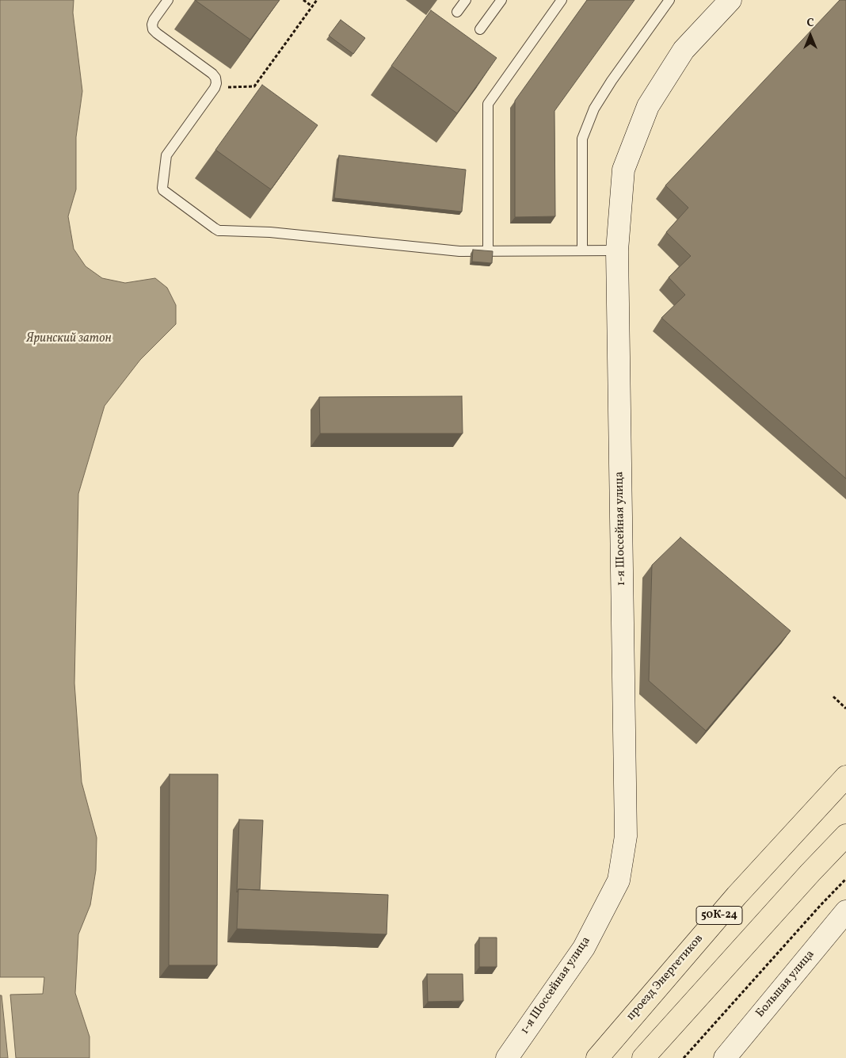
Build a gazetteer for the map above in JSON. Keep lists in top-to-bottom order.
{
  "streets": {
    "main road": [
      "1-я Шоссейная улица",
      "50К-24",
      "проезд Энергетиков",
      "Большая улица"
    ]
  },
  "water": ["Яринский затон"],
  "north": "top"
}
